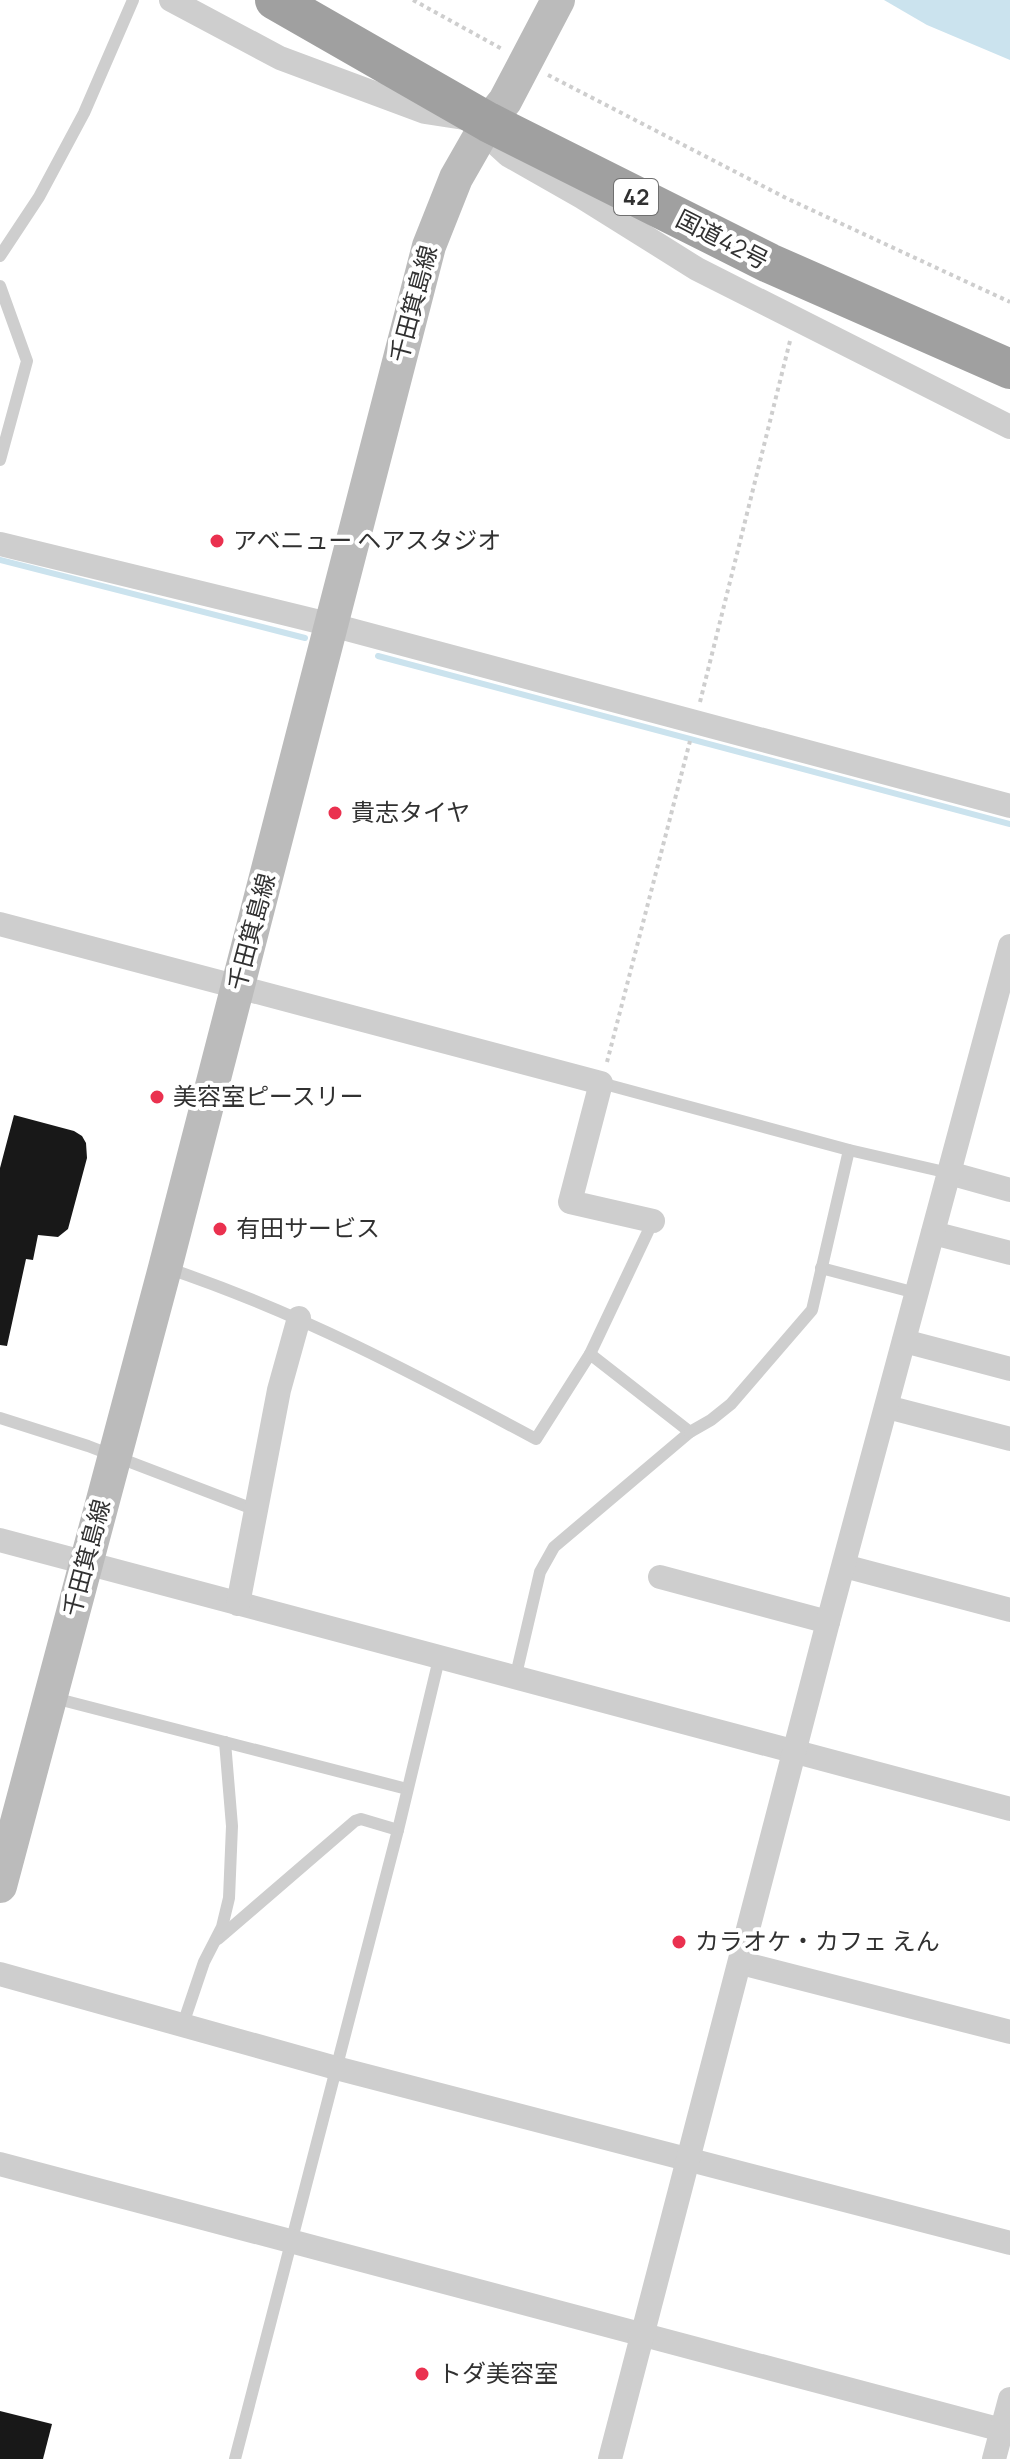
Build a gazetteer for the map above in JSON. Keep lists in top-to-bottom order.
{
  "streets": {
    "highway": ["42", "国道42号"],
    "main road": ["千田箕島線"]
  },
  "crossings": [
    ["国道42号", "千田箕島線"]
  ],
  "places": [
    "アベニュー ヘアスタジオ",
    "貴志タイヤ",
    "美容室ピースリー",
    "有田サービス",
    "カラオケ・カフェ えん",
    "トダ美容室"
  ]
}
